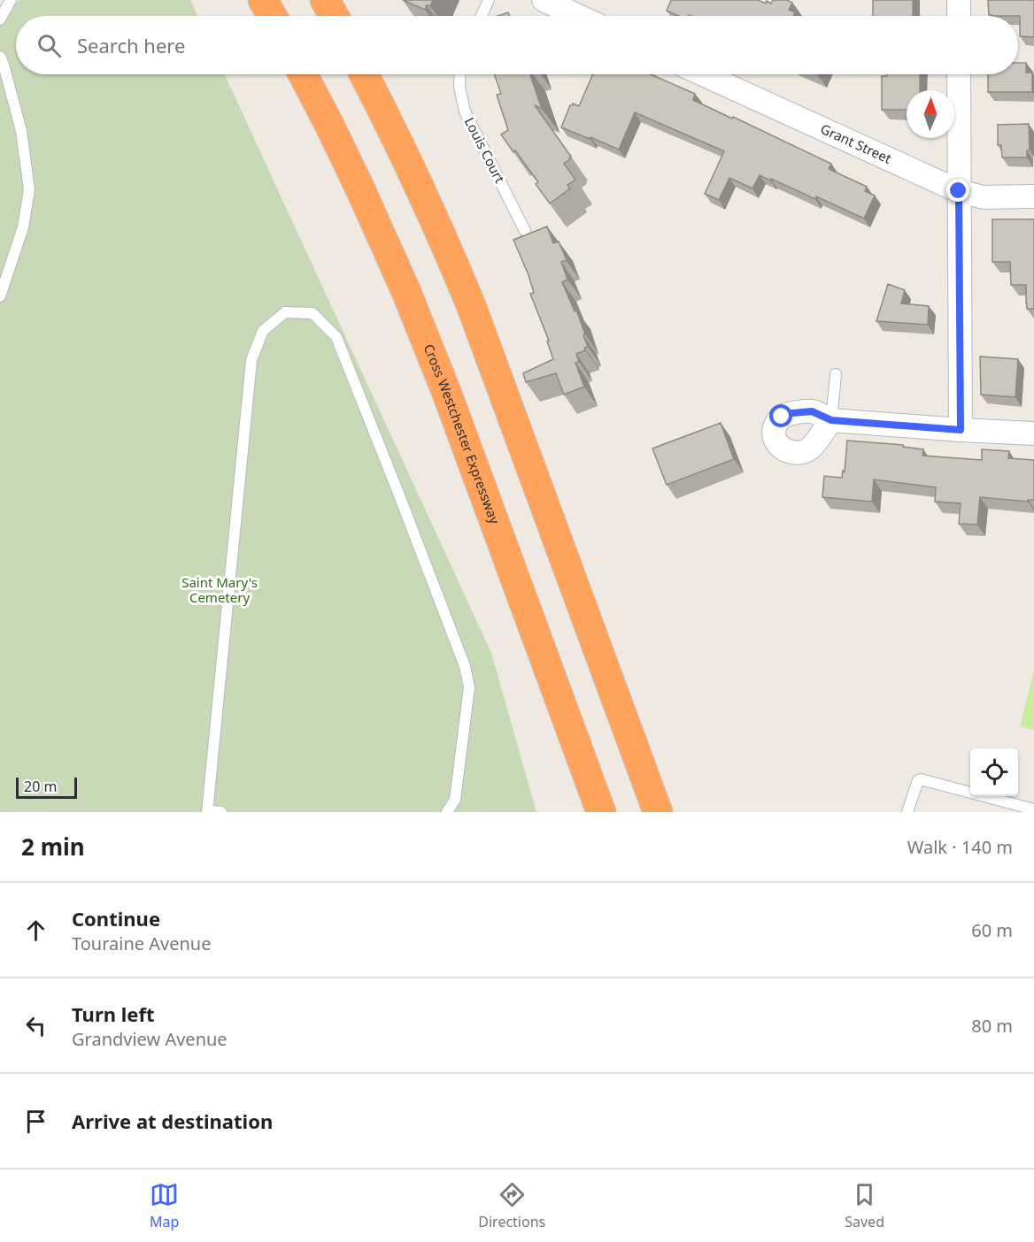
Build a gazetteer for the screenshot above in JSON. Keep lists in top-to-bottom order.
{
  "streets": {
    "highway": ["Cross Westchester Expressway"],
    "street": ["Grant Street"],
    "lane": ["Louis Court"]
  },
  "parks": ["Saint Mary's Cemetery"],
  "scale_bar": "20 m",
  "north": "top",
  "page": {
    "search": "Search here",
    "scale": "20 m",
    "heading": ["2 min", "Walk · 140 m"],
    "list": [
      ["Continue", "Touraine Avenue", "60 m"],
      ["Turn left", "Grandview Avenue", "80 m"],
      "Arrive at destination"
    ],
    "nav": ["Map", "Directions", "Saved"]
  }
}
